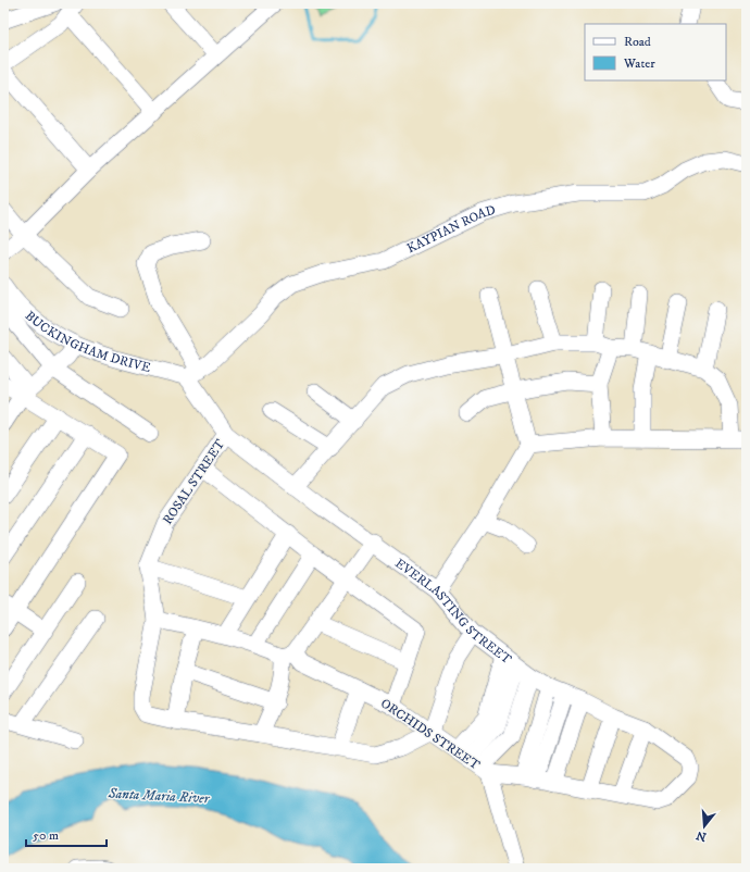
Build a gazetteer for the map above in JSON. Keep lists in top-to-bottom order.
{
  "streets": {
    "street": [
      "KAYPIAN ROAD",
      "BUCKINGHAM DRIVE",
      "ROSAL STREET",
      "EVERLASTING STREET",
      "ORCHIDS STREET"
    ]
  },
  "crossings": [
    ["KAYPIAN ROAD", "BUCKINGHAM DRIVE"],
    ["KAYPIAN ROAD", "EVERLASTING STREET"],
    ["BUCKINGHAM DRIVE", "EVERLASTING STREET"],
    ["ROSAL STREET", "EVERLASTING STREET"],
    ["EVERLASTING STREET", "ORCHIDS STREET"]
  ],
  "water": ["Santa Maria River"],
  "legend": ["Road", "Water"],
  "scale_bar": "50 m",
  "north": "bottom"
}
